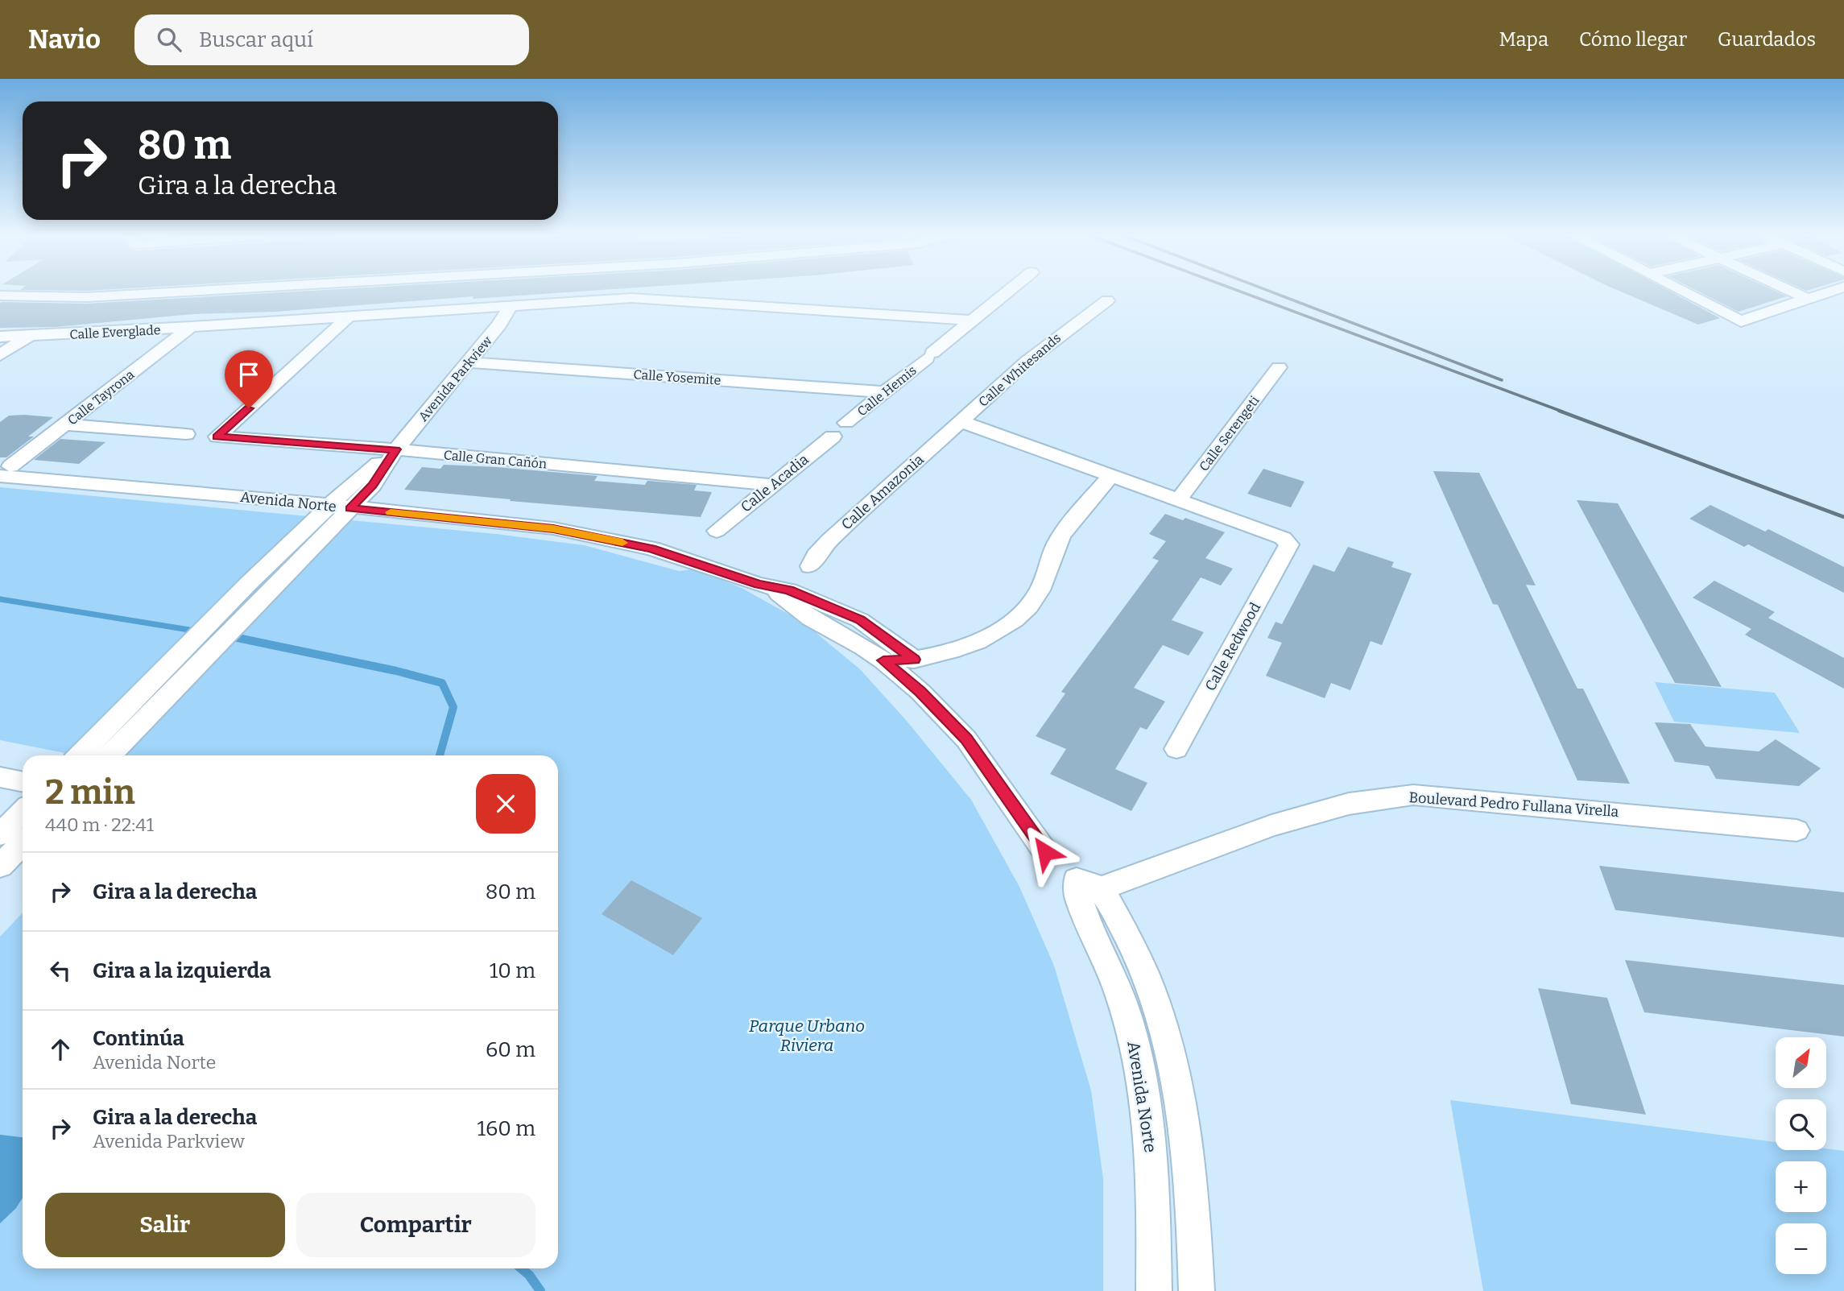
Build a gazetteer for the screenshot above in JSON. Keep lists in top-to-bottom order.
{
  "streets": {
    "street": [
      "Calle Everglade",
      "Calle Whitesands",
      "Calle Yosemite",
      "Avenida Parkview",
      "Calle Hemis",
      "Calle Tayrona",
      "Calle Serengeti",
      "Calle Gran Cañón",
      "Calle Acadia",
      "Calle Amazonia",
      "Avenida Norte",
      "Calle Redwood",
      "Boulevard Pedro Fullana Virella"
    ]
  },
  "crossings": [
    ["Calle Everglade", "Avenida Parkview"],
    ["Calle Everglade", "Calle Hemis"],
    ["Calle Everglade", "Calle Tayrona"],
    ["Calle Everglade", "Calle Gran Cañón"],
    ["Calle Whitesands", "Calle Amazonia"],
    ["Calle Yosemite", "Avenida Parkview"],
    ["Calle Yosemite", "Calle Hemis"],
    ["Avenida Parkview", "Calle Gran Cañón"],
    ["Avenida Parkview", "Avenida Norte"],
    ["Calle Tayrona", "Avenida Norte"],
    ["Calle Serengeti", "Calle Redwood"],
    ["Calle Gran Cañón", "Calle Acadia"],
    ["Avenida Norte", "Boulevard Pedro Fullana Virella"]
  ],
  "parks": ["Parque Urbano Riviera"],
  "north": "top right",
  "page": {
    "header": "Navio",
    "search": "Buscar aquí",
    "nav": ["Mapa", "Cómo llegar", "Guardados"],
    "turn": ["80 m", "Gira a la derecha"],
    "heading": ["2 min", "440 m · 22:41"],
    "list": [
      {
        "name": "Gira a la derecha",
        "value": "80 m"
      },
      {
        "name": "Gira a la izquierda",
        "value": "10 m"
      },
      {
        "name": "Continúa",
        "note": "Avenida Norte",
        "value": "60 m"
      },
      {
        "name": "Gira a la derecha",
        "note": "Avenida Parkview",
        "value": "160 m"
      }
    ],
    "map_buttons": ["+", "−"],
    "buttons": ["Salir", "Compartir"]
  }
}
